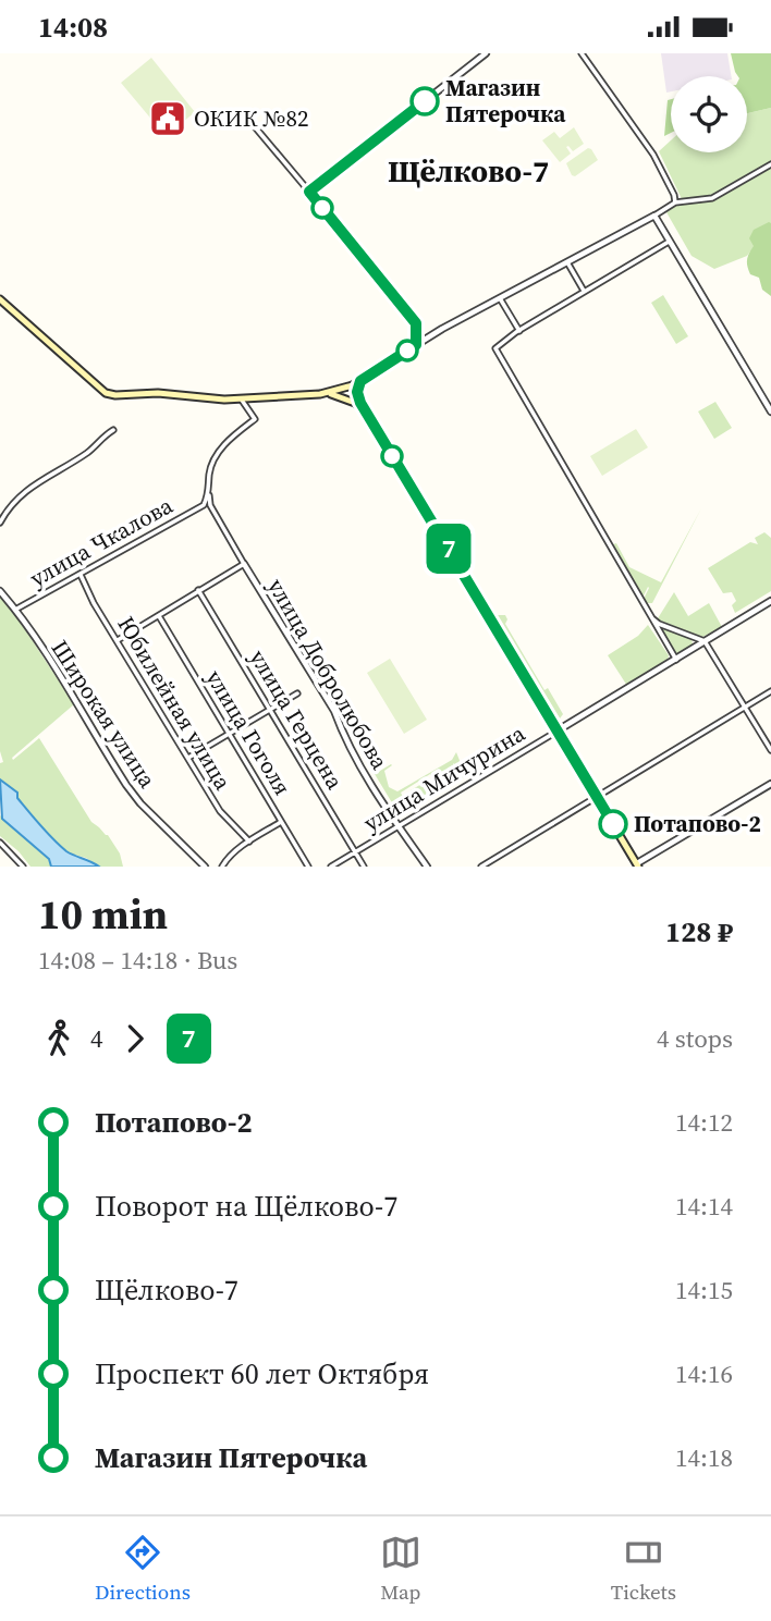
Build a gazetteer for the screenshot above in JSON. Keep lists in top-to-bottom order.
{
  "streets": {
    "street": [
      "улица Чкалова",
      "улица Добролюбова",
      "Юбилейная улица",
      "Широкая улица",
      "улица Герцена",
      "улица Гоголя",
      "улица Мичурина"
    ]
  },
  "crossings": [
    ["улица Чкалова", "улица Добролюбова"],
    ["улица Чкалова", "Юбилейная улица"],
    ["улица Чкалова", "Широкая улица"],
    ["улица Добролюбова", "улица Мичурина"],
    ["улица Герцена", "улица Мичурина"]
  ],
  "districts": ["Щёлково-7"],
  "places": {
    "other": ["Магазин Пятерочка", "Потапово-2"],
    "public building": ["ОКИК №82"]
  },
  "lines": ["bus line 7"],
  "page": {
    "status": "14:08",
    "on_map": "7",
    "heading": ["10 min", "14:08 – 14:18 · Bus", "128 ₽"],
    "legs": ["4", "7", "4 stops"],
    "list": [
      {
        "name": "Потапово-2",
        "value": "14:12"
      },
      {
        "name": "Поворот на Щёлково-7",
        "value": "14:14"
      },
      {
        "name": "Щёлково-7",
        "value": "14:15"
      },
      {
        "name": "Проспект 60 лет Октября",
        "value": "14:16"
      },
      {
        "name": "Магазин Пятерочка",
        "value": "14:18"
      }
    ],
    "tabs": ["Directions", "Map", "Tickets"]
  }
}
